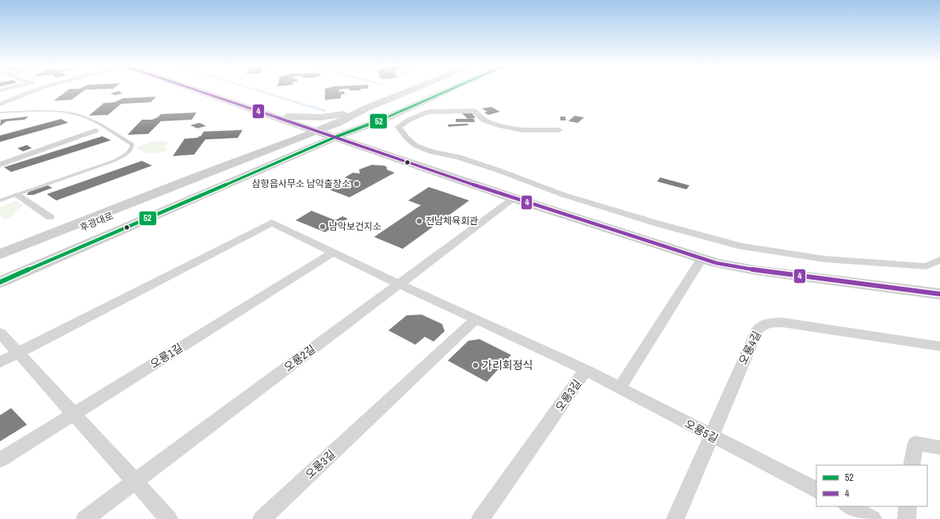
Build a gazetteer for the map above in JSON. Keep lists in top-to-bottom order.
{
  "streets": {
    "street": [
      "후광대로",
      "오룡4길",
      "오룡1길",
      "오룡2길",
      "오룡3길",
      "오룡5길"
    ]
  },
  "crossings": [
    ["오룡4길", "오룡5길"],
    ["오룡2길", "오룡3길"],
    ["오룡3길", "오룡5길"]
  ],
  "places": [
    "삼향읍사무소 남악출장소",
    "전남체육회관",
    "남악보건지소",
    "가리회정식"
  ],
  "lines": ["transit line 52", "transit line 4"],
  "legend": ["52", "4"]
}
